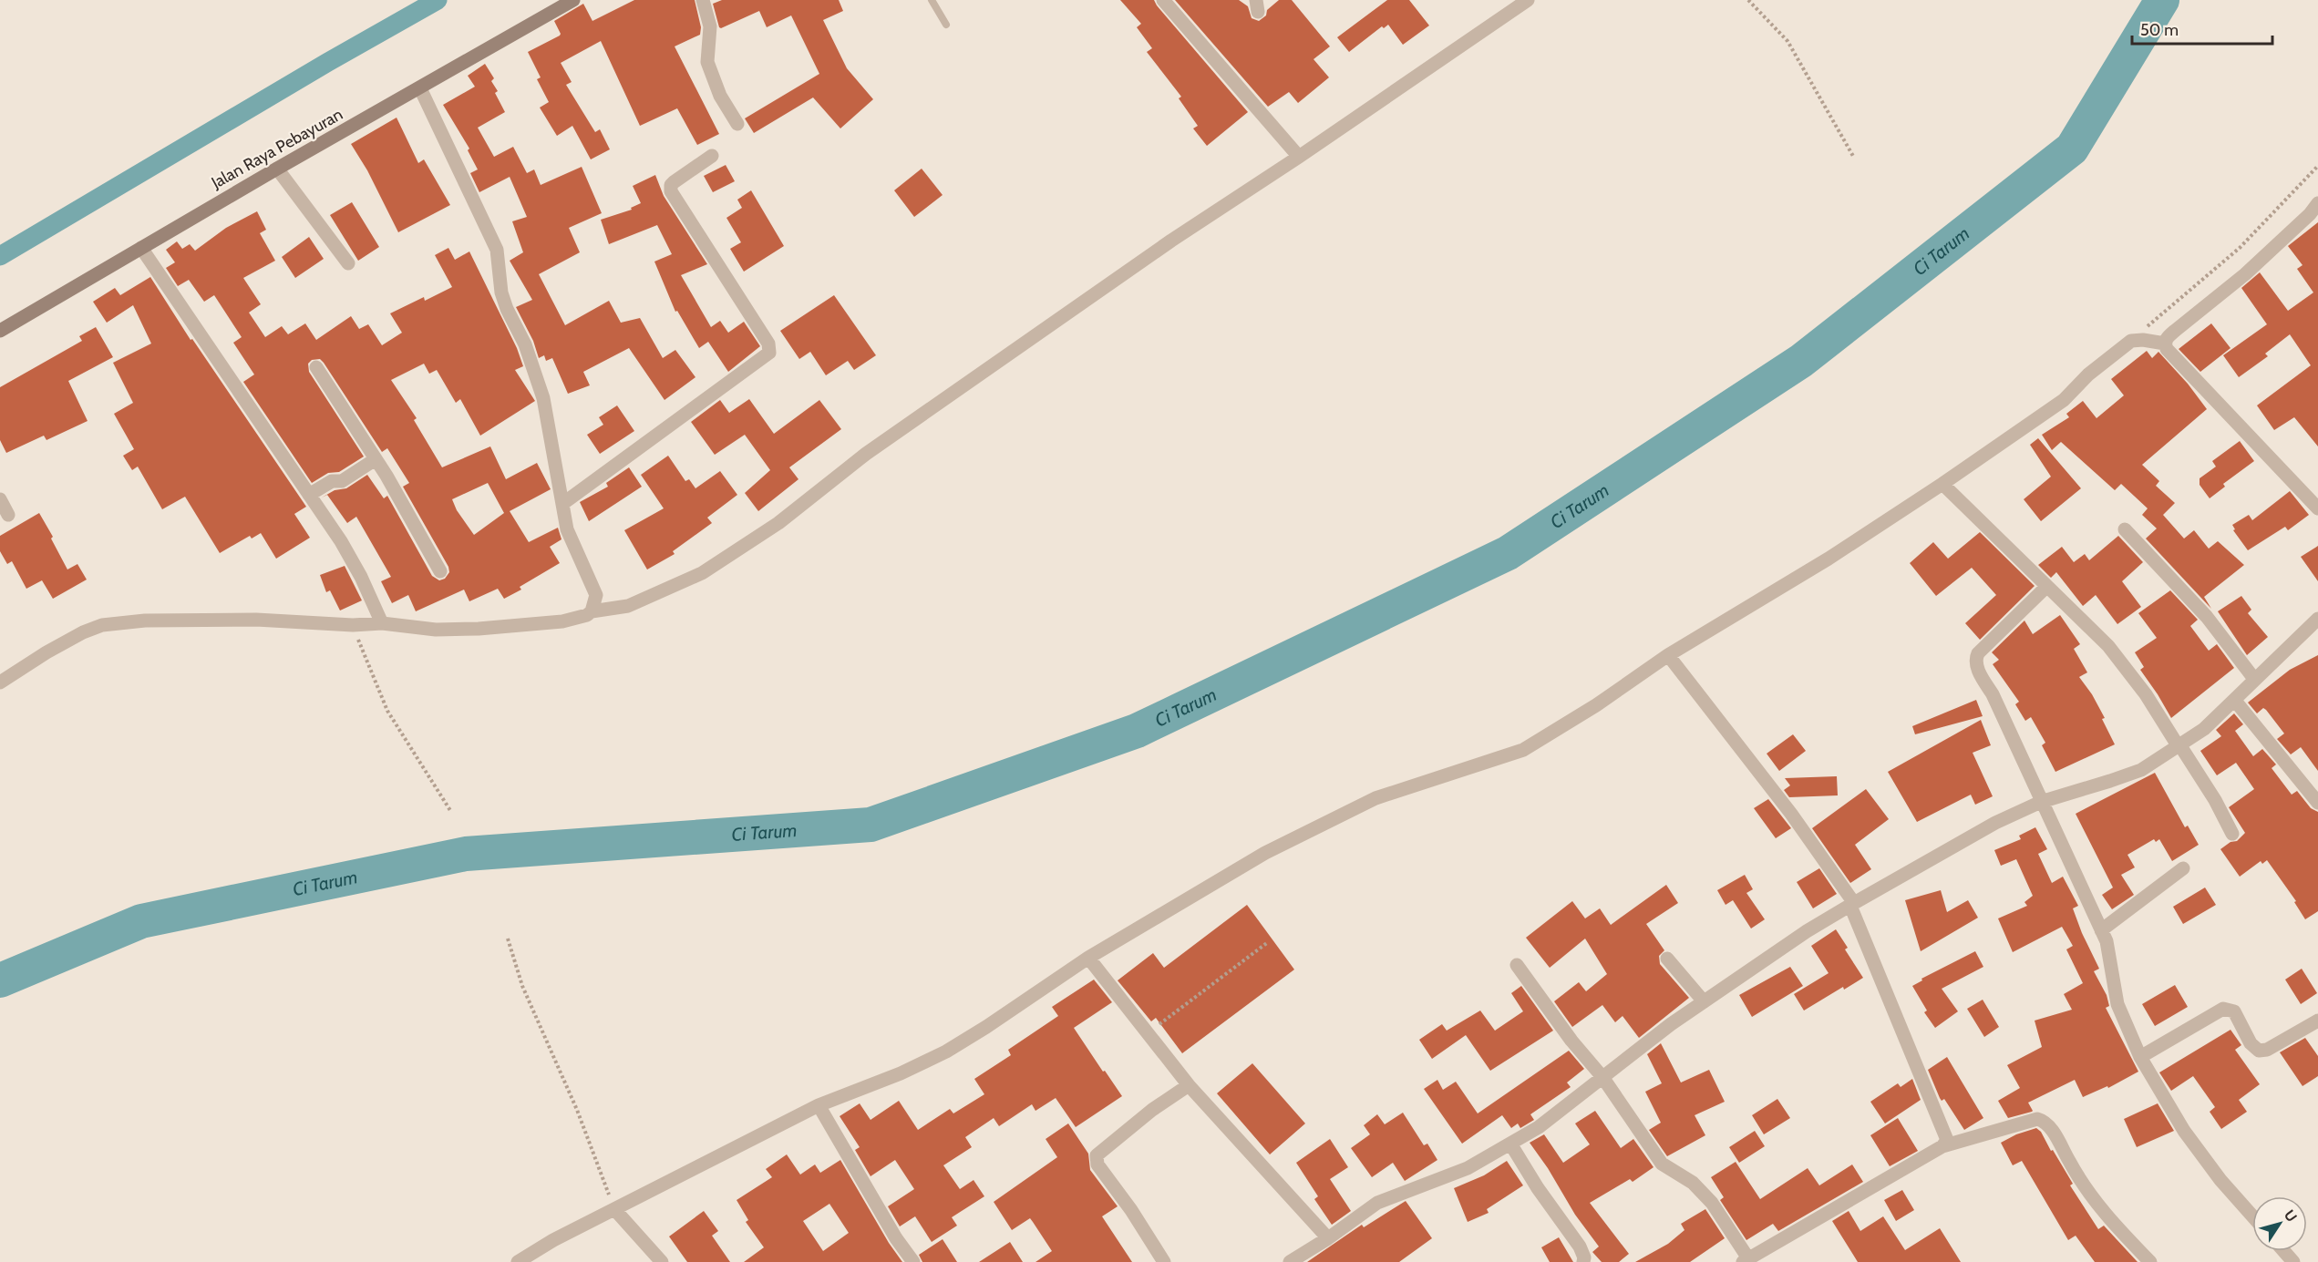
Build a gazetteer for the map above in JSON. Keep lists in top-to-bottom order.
{
  "streets": {
    "main road": ["Jalan Raya Pebayuran"]
  },
  "water": ["Ci Tarum"],
  "scale_bar": "50 m",
  "north": "top right"
}
